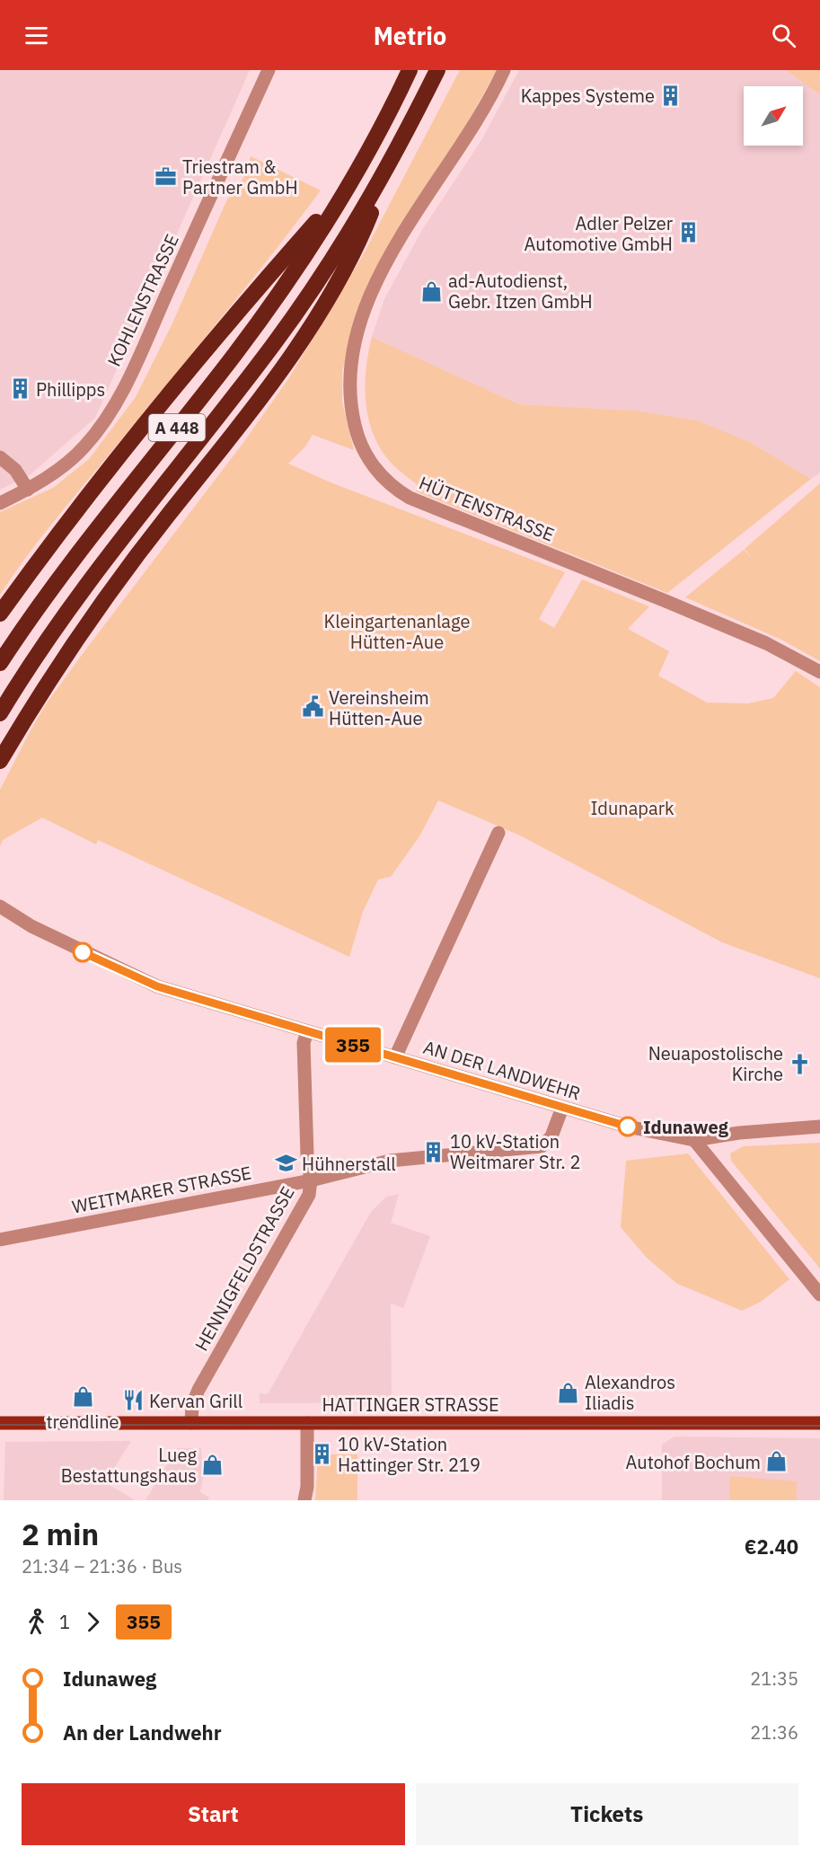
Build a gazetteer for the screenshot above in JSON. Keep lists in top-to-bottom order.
{
  "streets": {
    "highway": ["A 448"],
    "main road": ["HATTINGER STRASSE"],
    "street": [
      "KOHLENSTRASSE",
      "HÜTTENSTRASSE",
      "AN DER LANDWEHR",
      "WEITMARER STRASSE",
      "HENNIGFELDSTRASSE"
    ]
  },
  "crossings": [
    ["AN DER LANDWEHR", "WEITMARER STRASSE"],
    ["AN DER LANDWEHR", "HENNIGFELDSTRASSE"],
    ["WEITMARER STRASSE", "HENNIGFELDSTRASSE"],
    ["HENNIGFELDSTRASSE", "HATTINGER STRASSE"]
  ],
  "parks": ["Kleingartenanlage Hütten-Aue", "Idunapark"],
  "places": {
    "building": [
      "Kappes Systeme",
      "Adler Pelzer Automotive GmbH",
      "Phillipps",
      "10 kV-Station Weitmarer Str. 2",
      "10 kV-Station Hattinger Str. 219"
    ],
    "office": ["Triestram & Partner GmbH"],
    "shop": [
      "ad-Autodienst, Gebr. Itzen GmbH",
      "Alexandros Iliadis",
      "trendline",
      "Autohof Bochum",
      "Lueg Bestattungshaus"
    ],
    "public building": ["Vereinsheim Hütten-Aue"],
    "church": ["Neuapostolische Kirche"],
    "other": ["Idunaweg"],
    "school or university": ["Hühnerstall"],
    "restaurant": ["Kervan Grill"]
  },
  "lines": ["bus line 355"],
  "north": "top right",
  "page": {
    "header": "Metrio",
    "on_map": "355",
    "heading": ["2 min", "21:34 – 21:36 · Bus", "€2.40"],
    "legs": ["1", "355"],
    "list": [
      {
        "name": "Idunaweg",
        "value": "21:35"
      },
      {
        "name": "An der Landwehr",
        "value": "21:36"
      }
    ],
    "buttons": ["Start", "Tickets"]
  }
}
